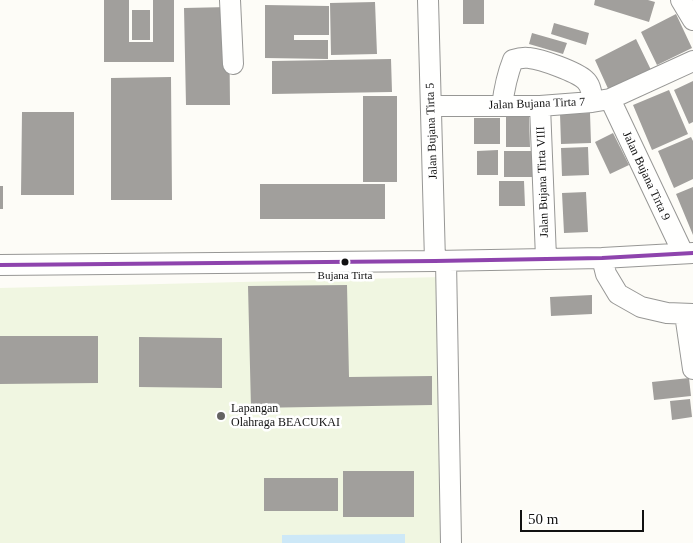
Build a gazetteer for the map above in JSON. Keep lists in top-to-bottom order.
{
  "streets": {
    "street": [
      "Jalan Bujana Tirta 7",
      "Jalan Bujana Tirta 5",
      "Jalan Bujana Tirta 9",
      "Jalan Bujana Tirta VIII"
    ]
  },
  "crossings": [
    ["Jalan Bujana Tirta 7", "Jalan Bujana Tirta 5"],
    ["Jalan Bujana Tirta 7", "Jalan Bujana Tirta 9"],
    ["Jalan Bujana Tirta 7", "Jalan Bujana Tirta VIII"]
  ],
  "places": ["Bujana Tirta", "Lapangan Olahraga BEACUKAI"],
  "scale_bar": "50 m"
}
